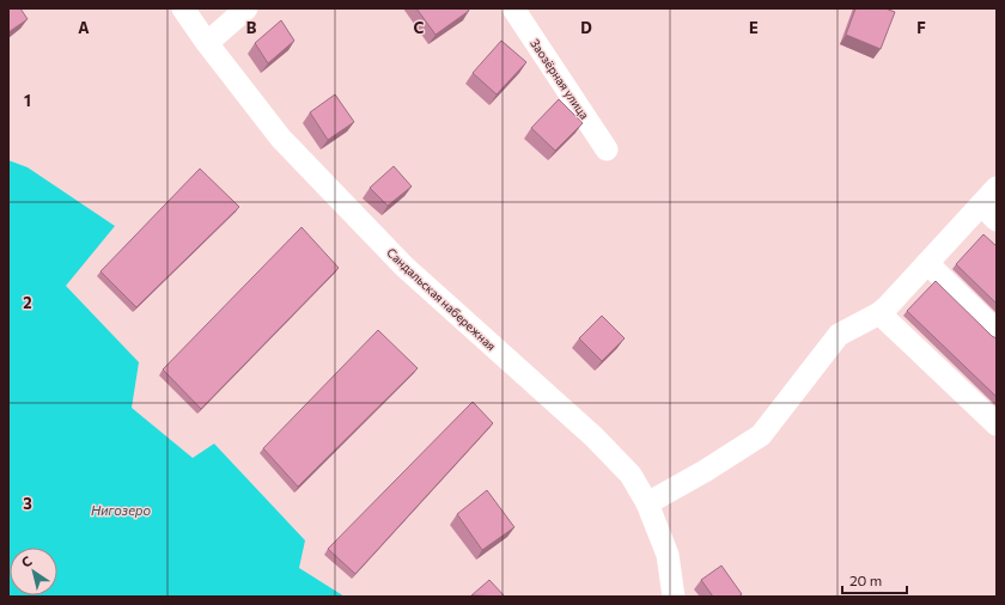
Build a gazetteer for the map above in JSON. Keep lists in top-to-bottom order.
{
  "streets": {
    "street": ["Заозёрная улица", "Сандальская набережная"]
  },
  "water": ["Нигозеро"],
  "scale_bar": "20 m",
  "north": "top left",
  "grid": {
    "columns": [
      "A",
      "B",
      "C",
      "D",
      "E",
      "F"
    ],
    "rows": ["1", "2", "3"]
  }
}
